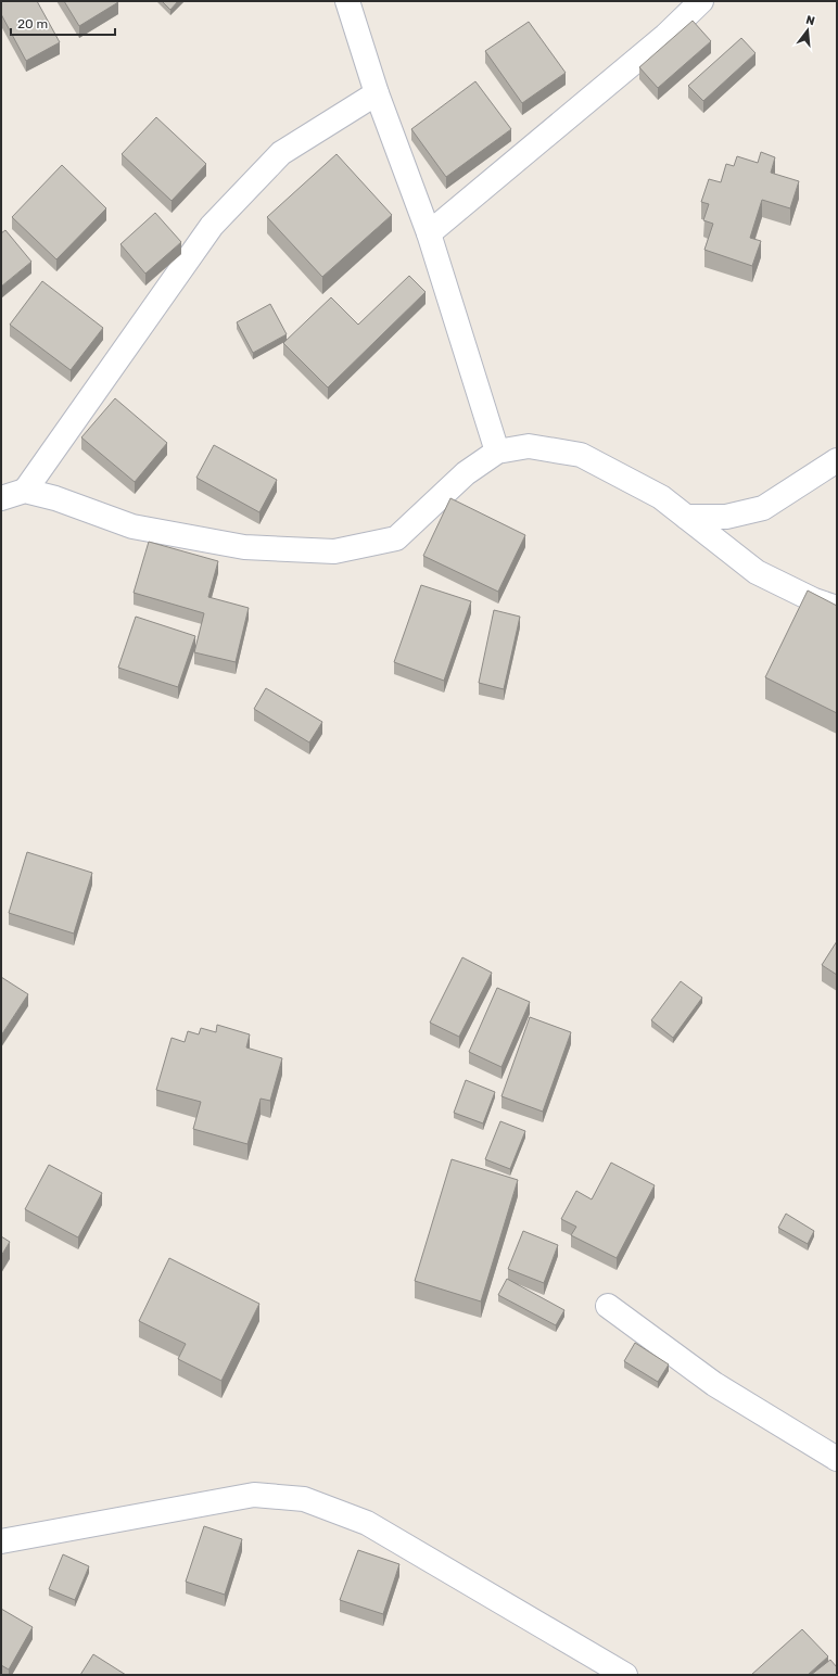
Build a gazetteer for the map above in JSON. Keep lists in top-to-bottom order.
{
  "scale_bar": "20 m",
  "north": "top"
}
